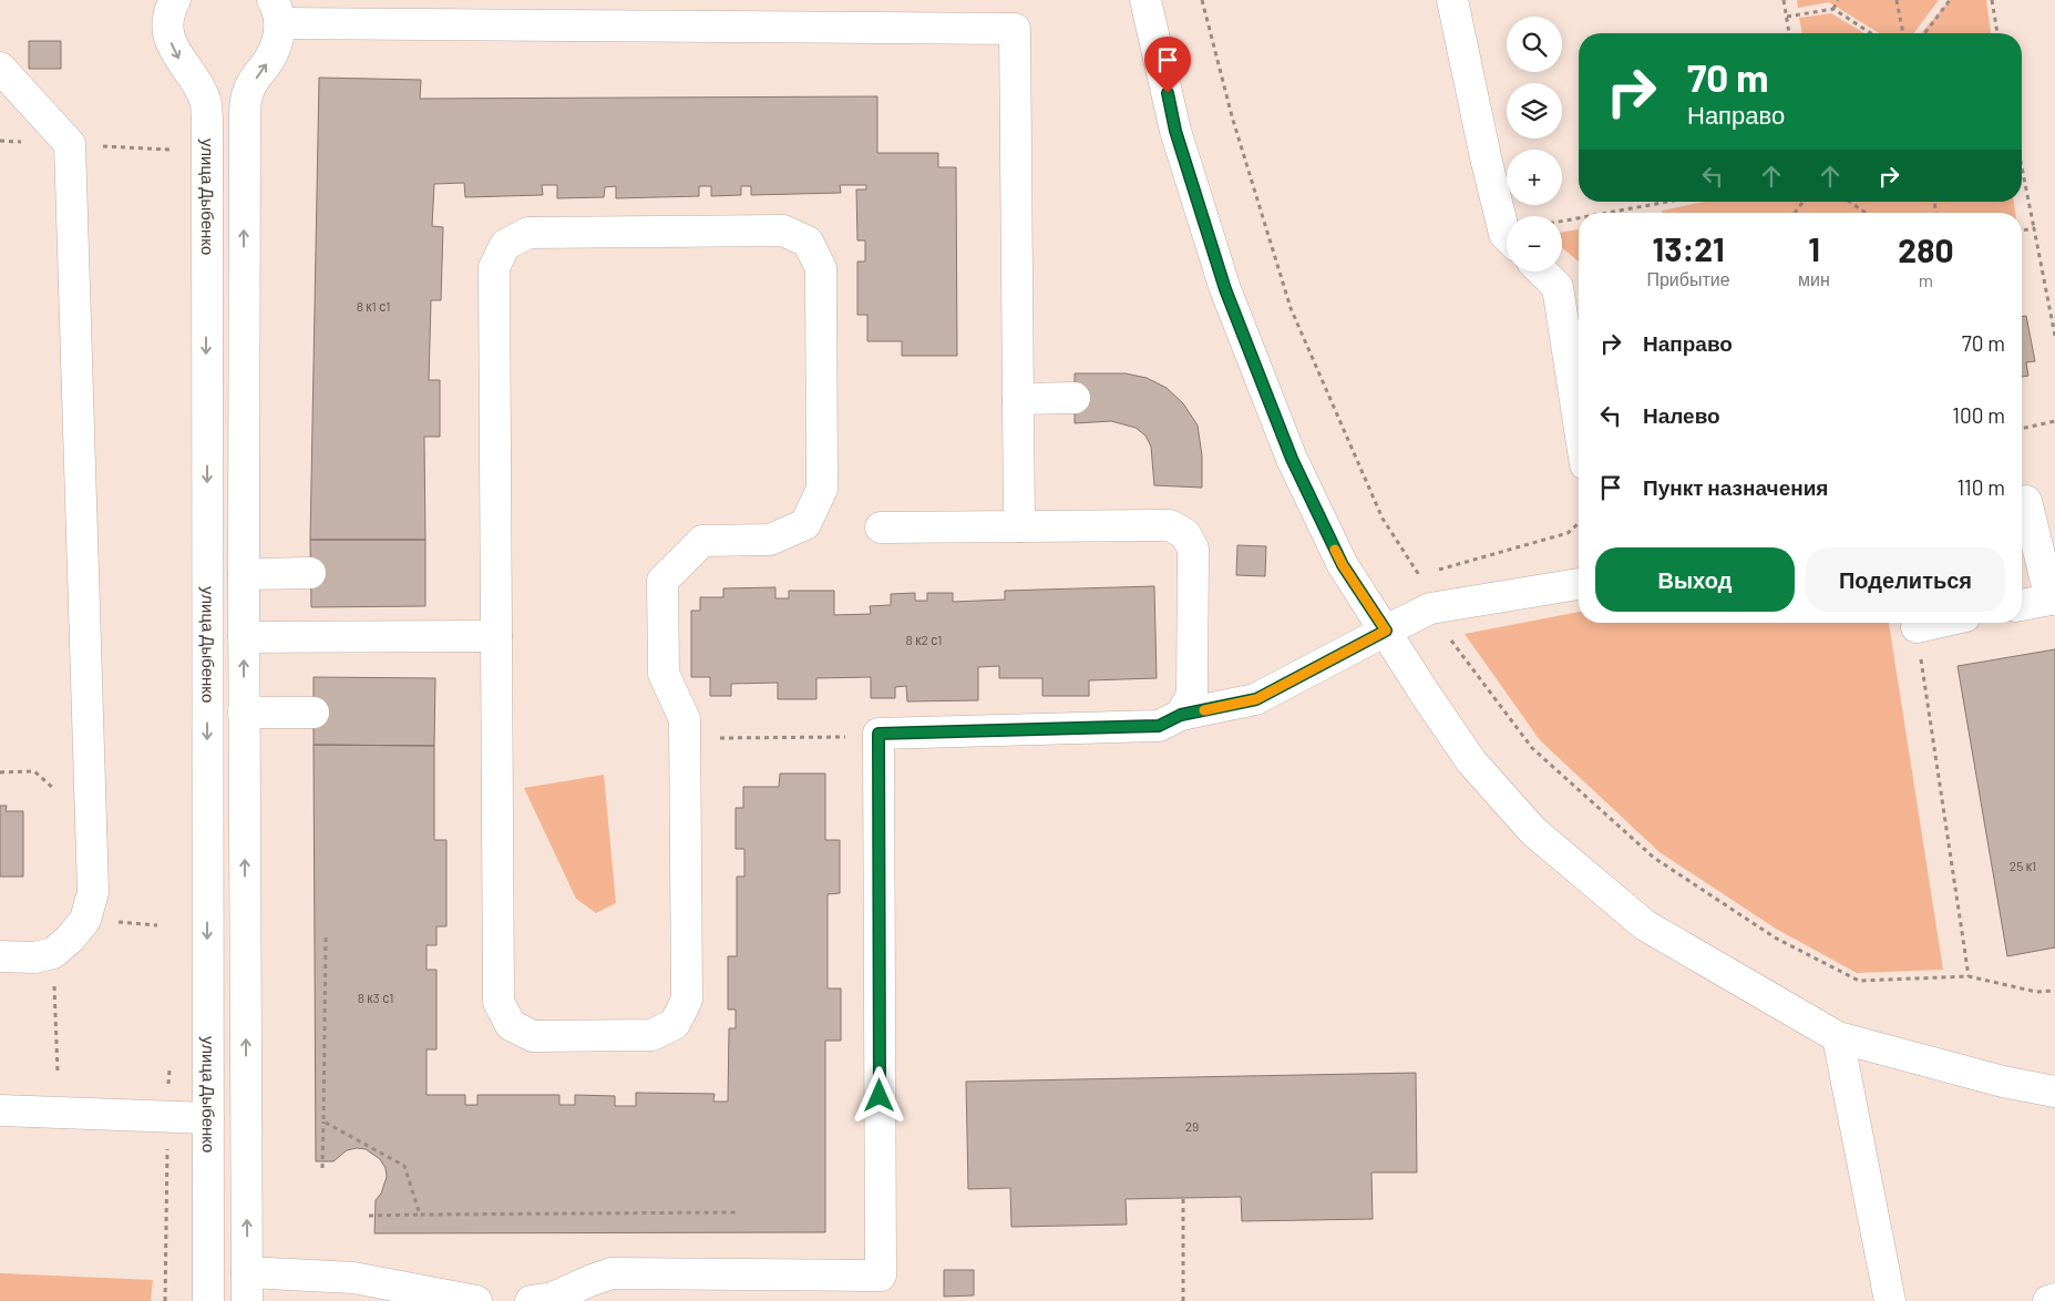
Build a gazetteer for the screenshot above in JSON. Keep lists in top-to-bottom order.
{
  "streets": {
    "street": ["улица Дыбенко"]
  },
  "house_numbers": [
    "8 к1 с1",
    "8 к2 с1",
    "25 к1",
    "8 к3 с1",
    "29"
  ],
  "page": {
    "map_buttons": ["+", "−"],
    "turn": ["70 m", "Направо"],
    "eta": [
      "13:21",
      "Прибытие",
      "1",
      "мин",
      "280",
      "m"
    ],
    "list": [
      {
        "name": "Направо",
        "value": "70 m"
      },
      {
        "name": "Налево",
        "value": "100 m"
      },
      {
        "name": "Пункт назначения",
        "value": "110 m"
      }
    ],
    "buttons": ["Выход", "Поделиться"]
  }
}
